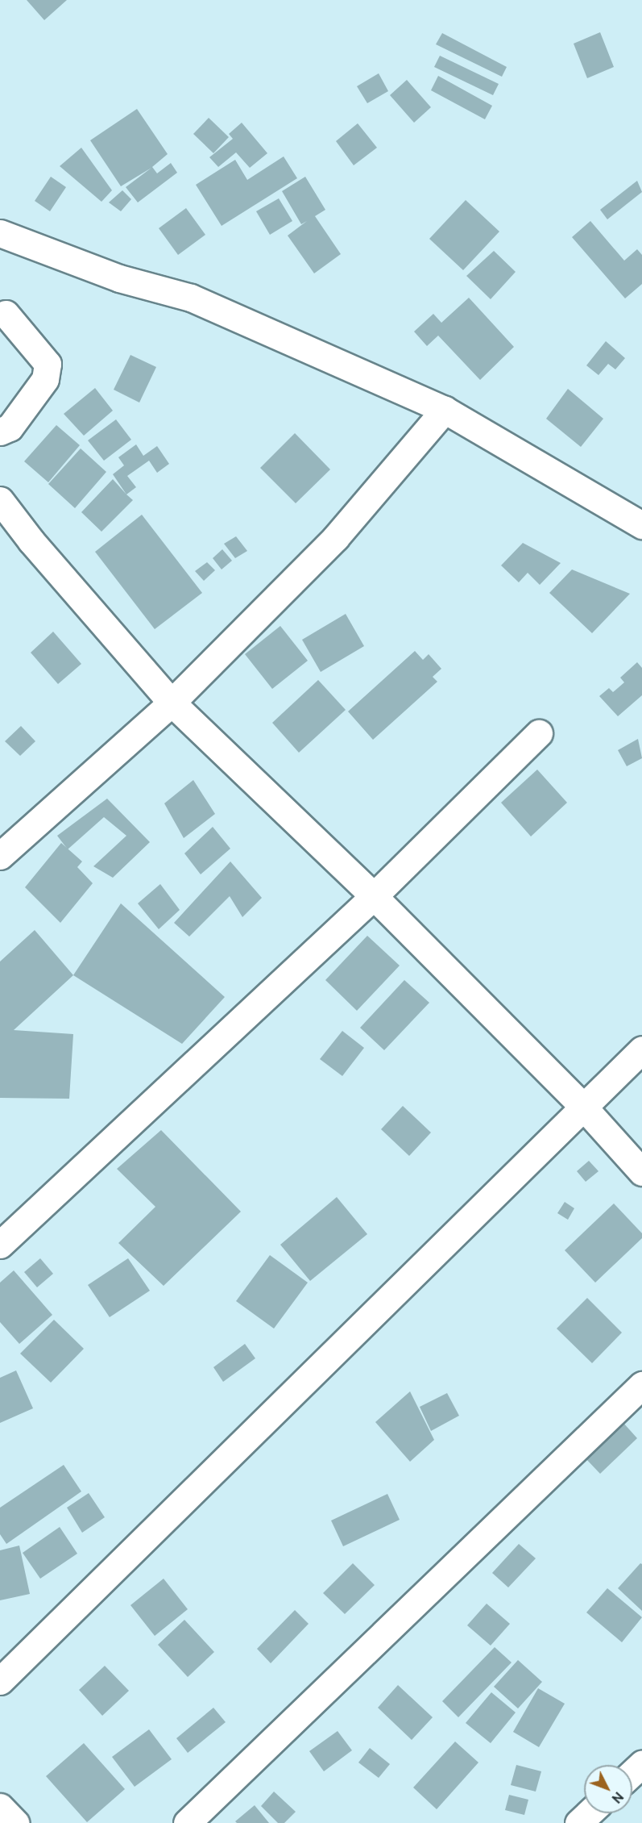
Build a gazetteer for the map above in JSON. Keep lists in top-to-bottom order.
{
  "north": "bottom right"
}
